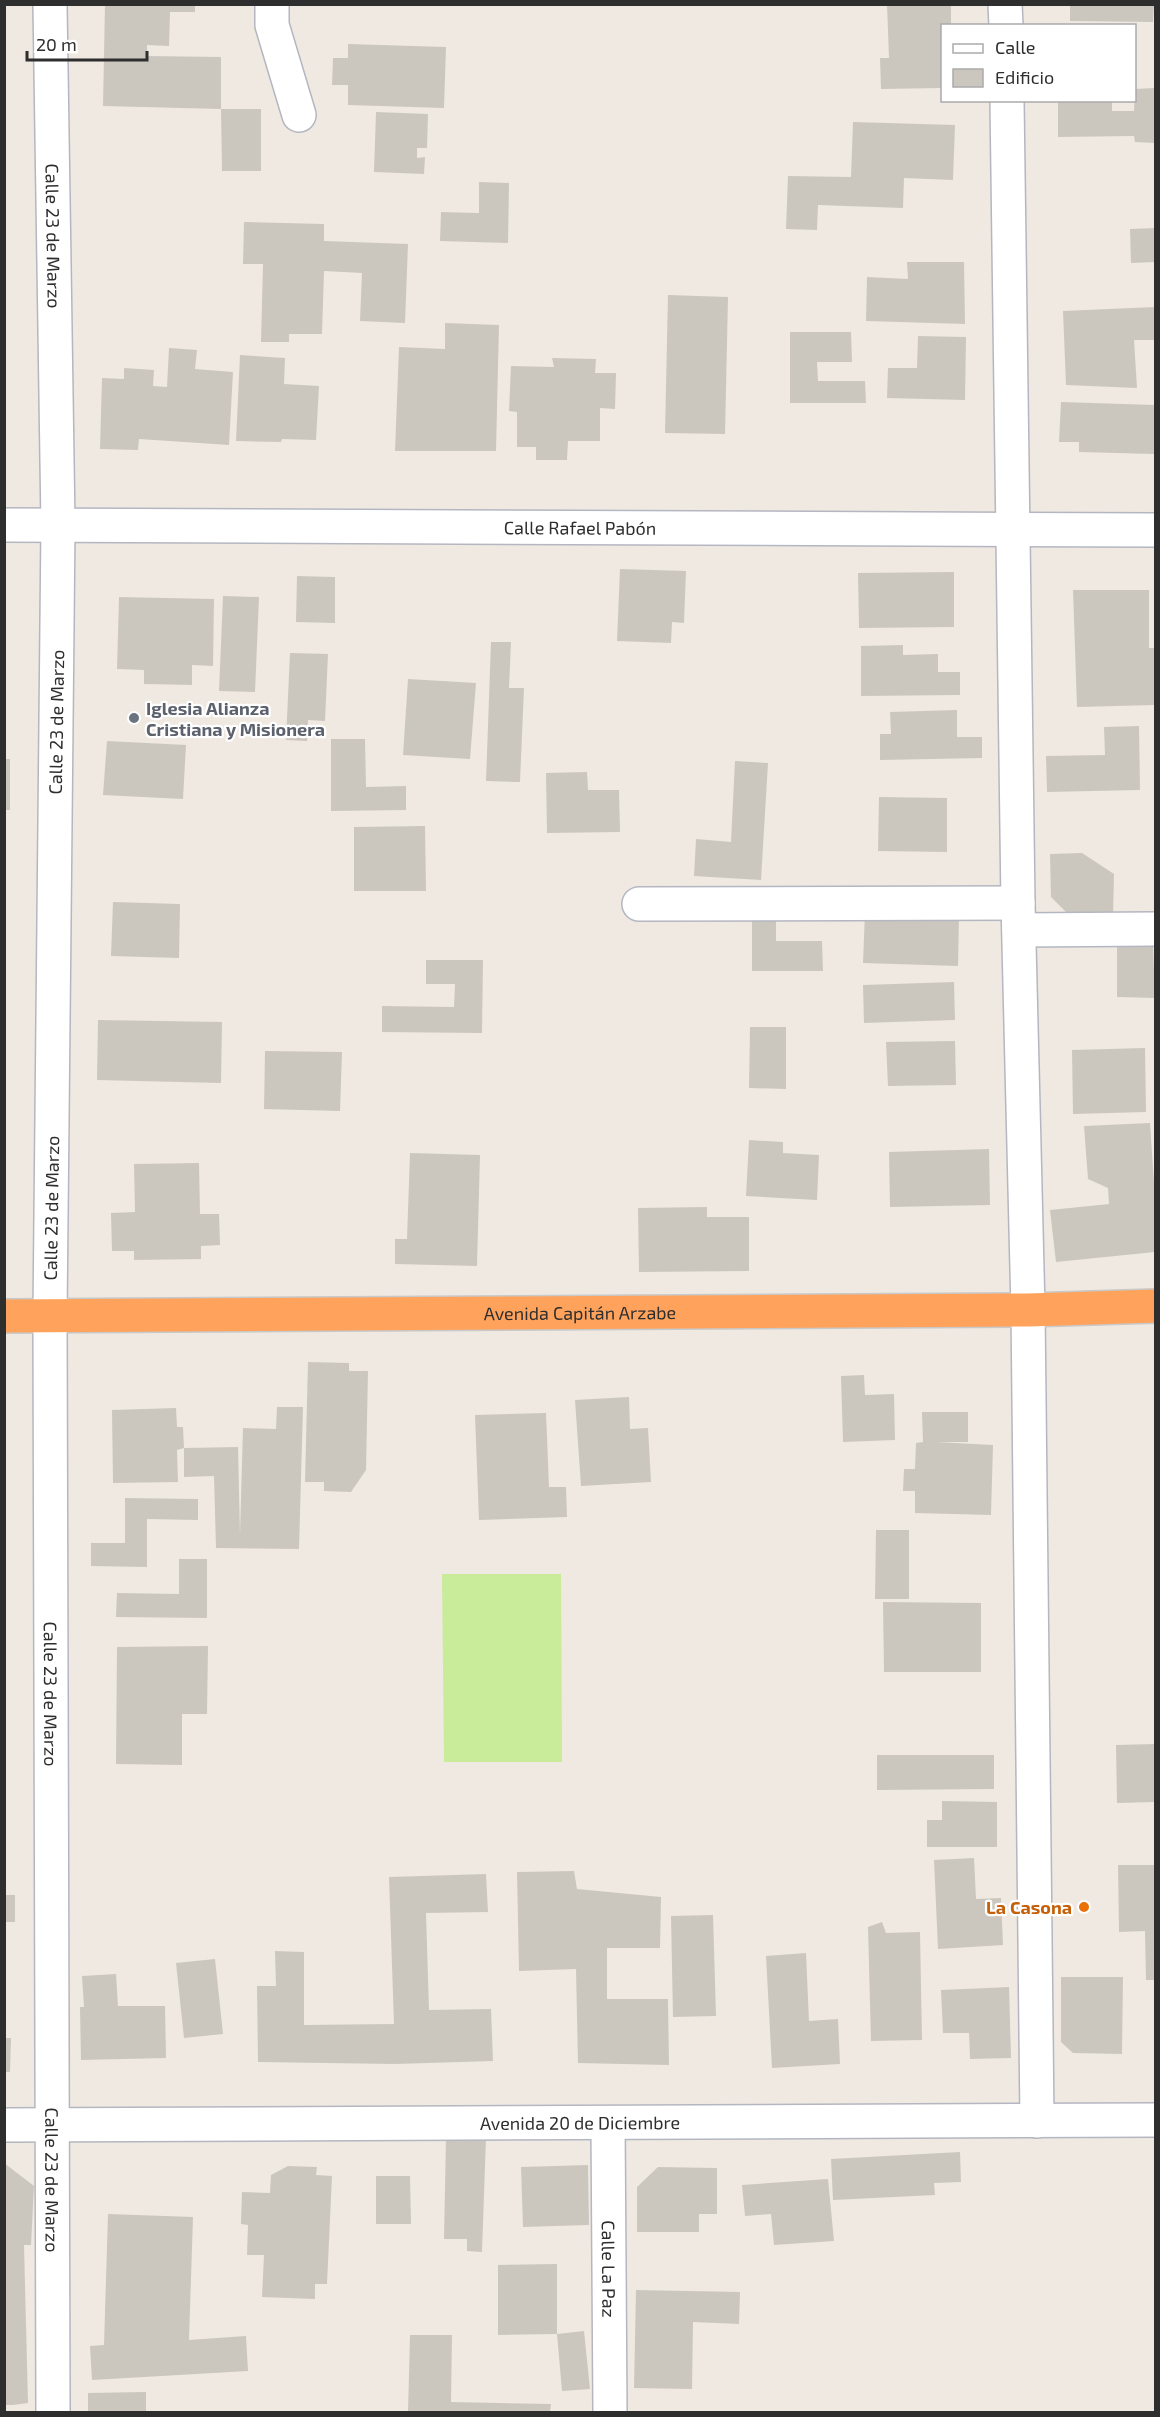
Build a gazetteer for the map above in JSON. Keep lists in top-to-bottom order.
{
  "streets": {
    "highway": ["Avenida Capitán Arzabe"],
    "street": [
      "Calle 23 de Marzo",
      "Calle Rafael Pabón",
      "Avenida 20 de Diciembre",
      "Calle La Paz"
    ]
  },
  "crossings": [
    ["Calle 23 de Marzo", "Calle Rafael Pabón"],
    ["Calle 23 de Marzo", "Avenida Capitán Arzabe"],
    ["Calle 23 de Marzo", "Avenida 20 de Diciembre"],
    ["Avenida 20 de Diciembre", "Calle La Paz"]
  ],
  "places": ["Iglesia Alianza Cristiana y Misionera", "La Casona"],
  "legend": ["Calle", "Edificio"],
  "scale_bar": "20 m"
}
